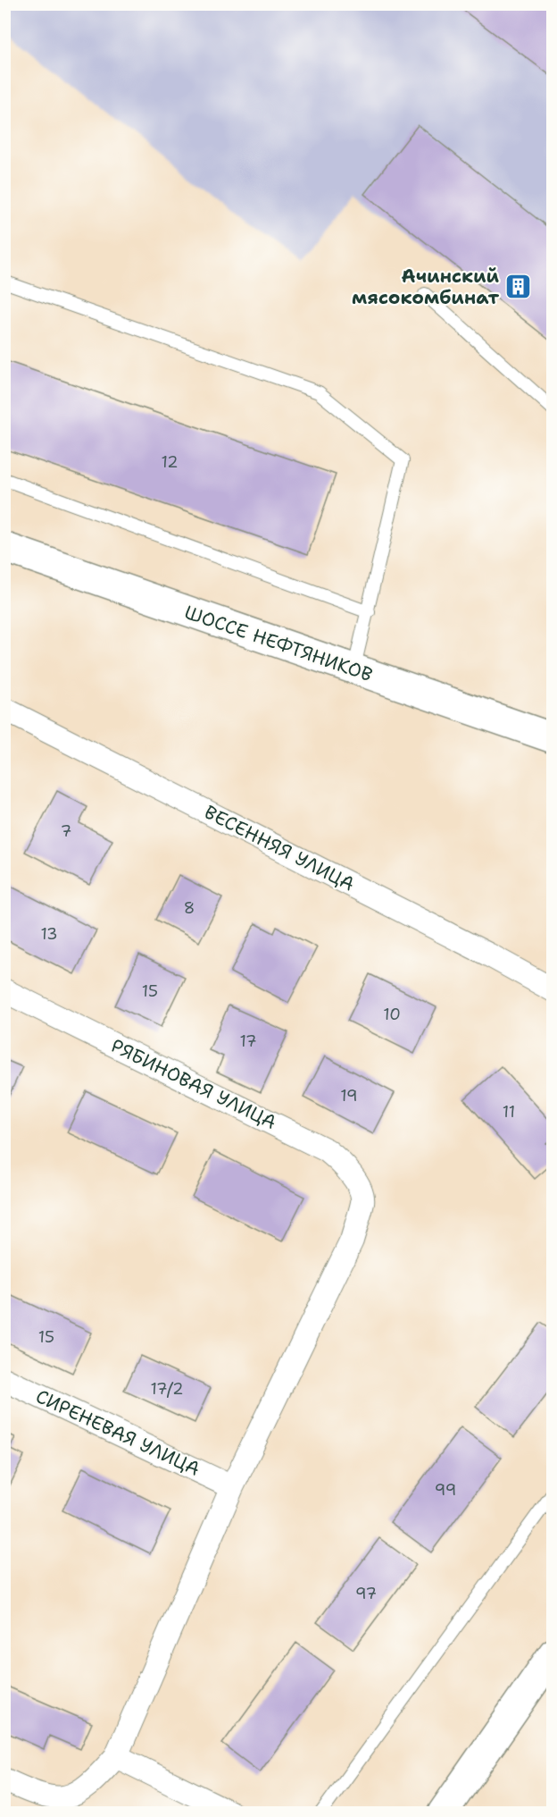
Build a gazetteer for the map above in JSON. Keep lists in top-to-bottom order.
{
  "streets": {
    "main road": ["ШОССЕ НЕФТЯНИКОВ"],
    "street": ["ВЕСЕННЯЯ УЛИЦА", "РЯБИНОВАЯ УЛИЦА", "СИРЕНЕВАЯ УЛИЦА"]
  },
  "crossings": [
    ["РЯБИНОВАЯ УЛИЦА", "СИРЕНЕВАЯ УЛИЦА"]
  ],
  "places": {
    "building": ["Ачинский мясокомбинат"]
  },
  "house_numbers": [
    "12",
    "7",
    "8",
    "13",
    "15",
    "10",
    "17",
    "19",
    "11",
    "15",
    "17/2",
    "99",
    "97"
  ]
}
